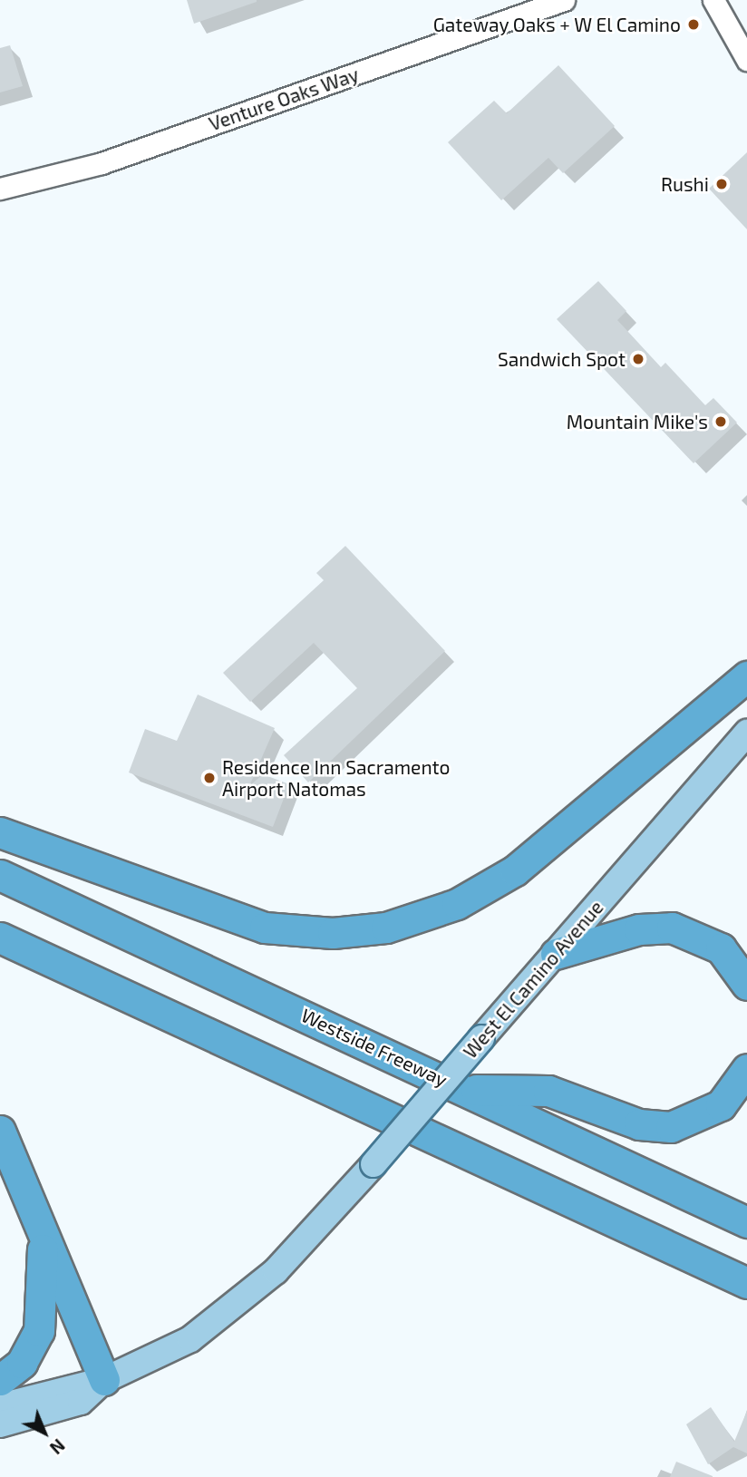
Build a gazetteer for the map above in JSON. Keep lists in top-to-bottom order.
{
  "streets": {
    "highway": ["Westside Freeway"],
    "main road": ["West El Camino Avenue"],
    "street": ["Venture Oaks Way"]
  },
  "places": [
    "Gateway Oaks + W El Camino",
    "Rushi",
    "Sandwich Spot",
    "Mountain Mike's",
    "Residence Inn Sacramento Airport Natomas"
  ],
  "north": "bottom right"
}
